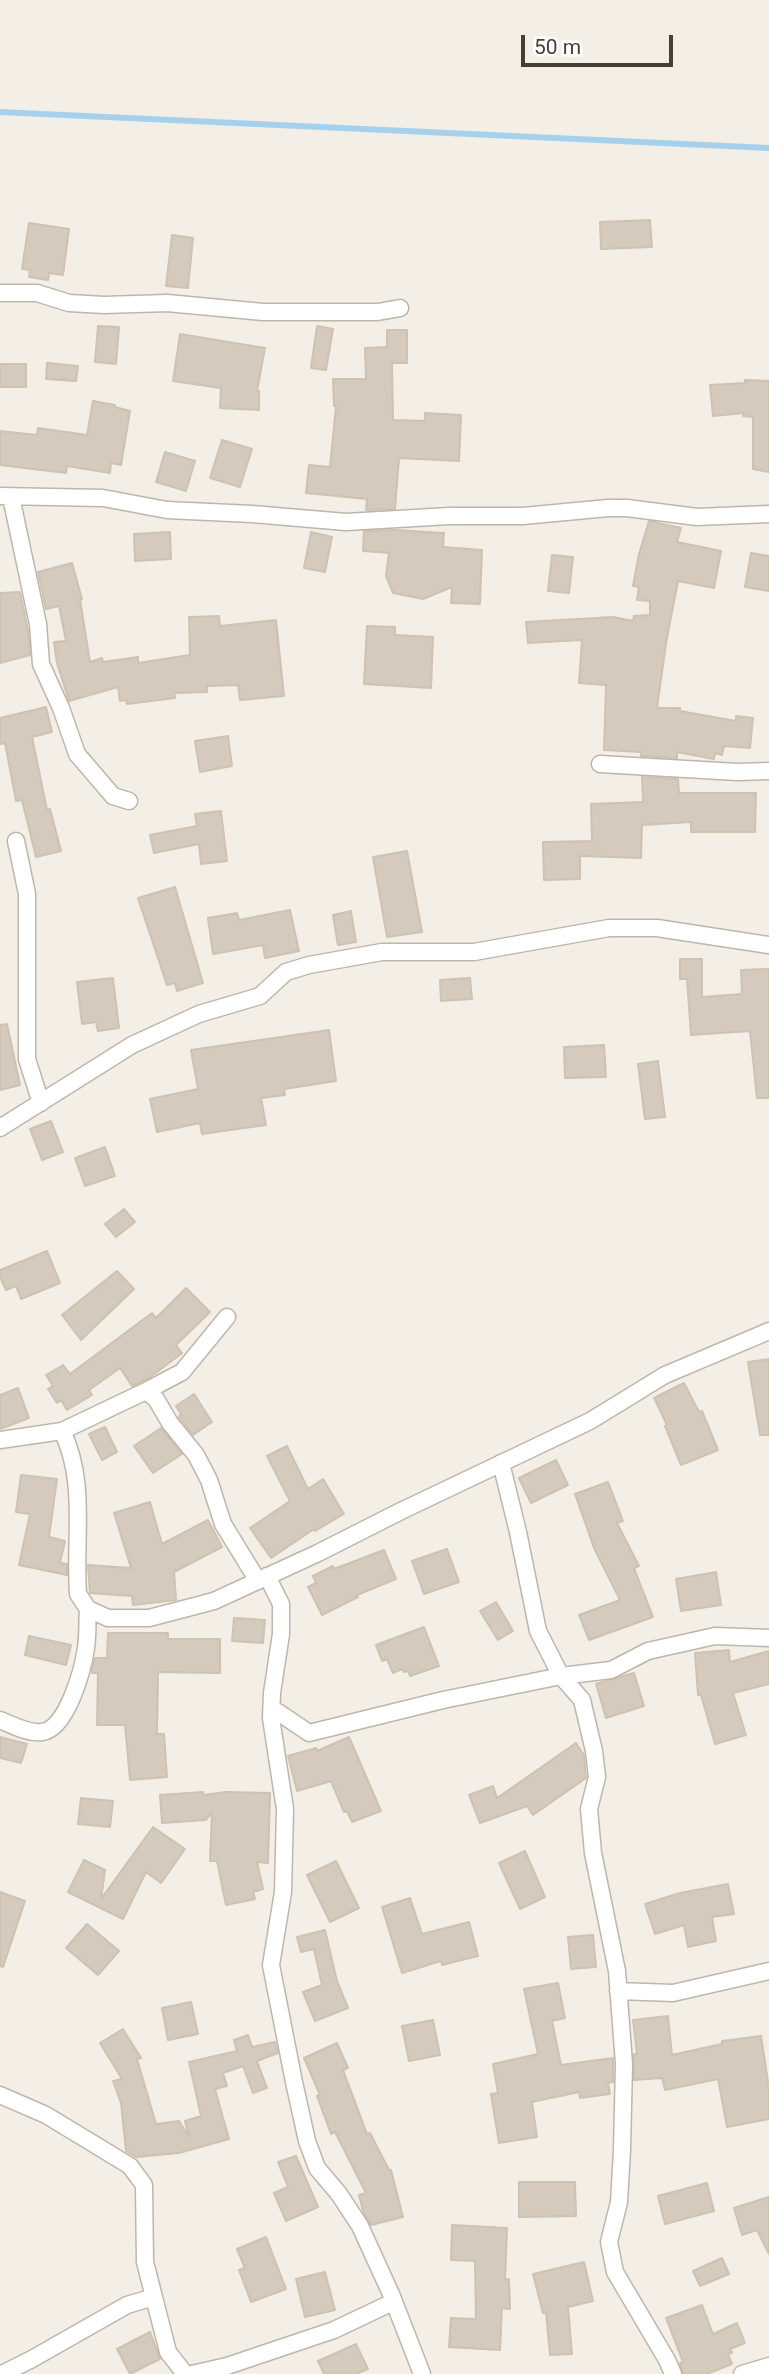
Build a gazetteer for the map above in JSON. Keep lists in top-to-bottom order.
{
  "scale_bar": "50 m"
}
